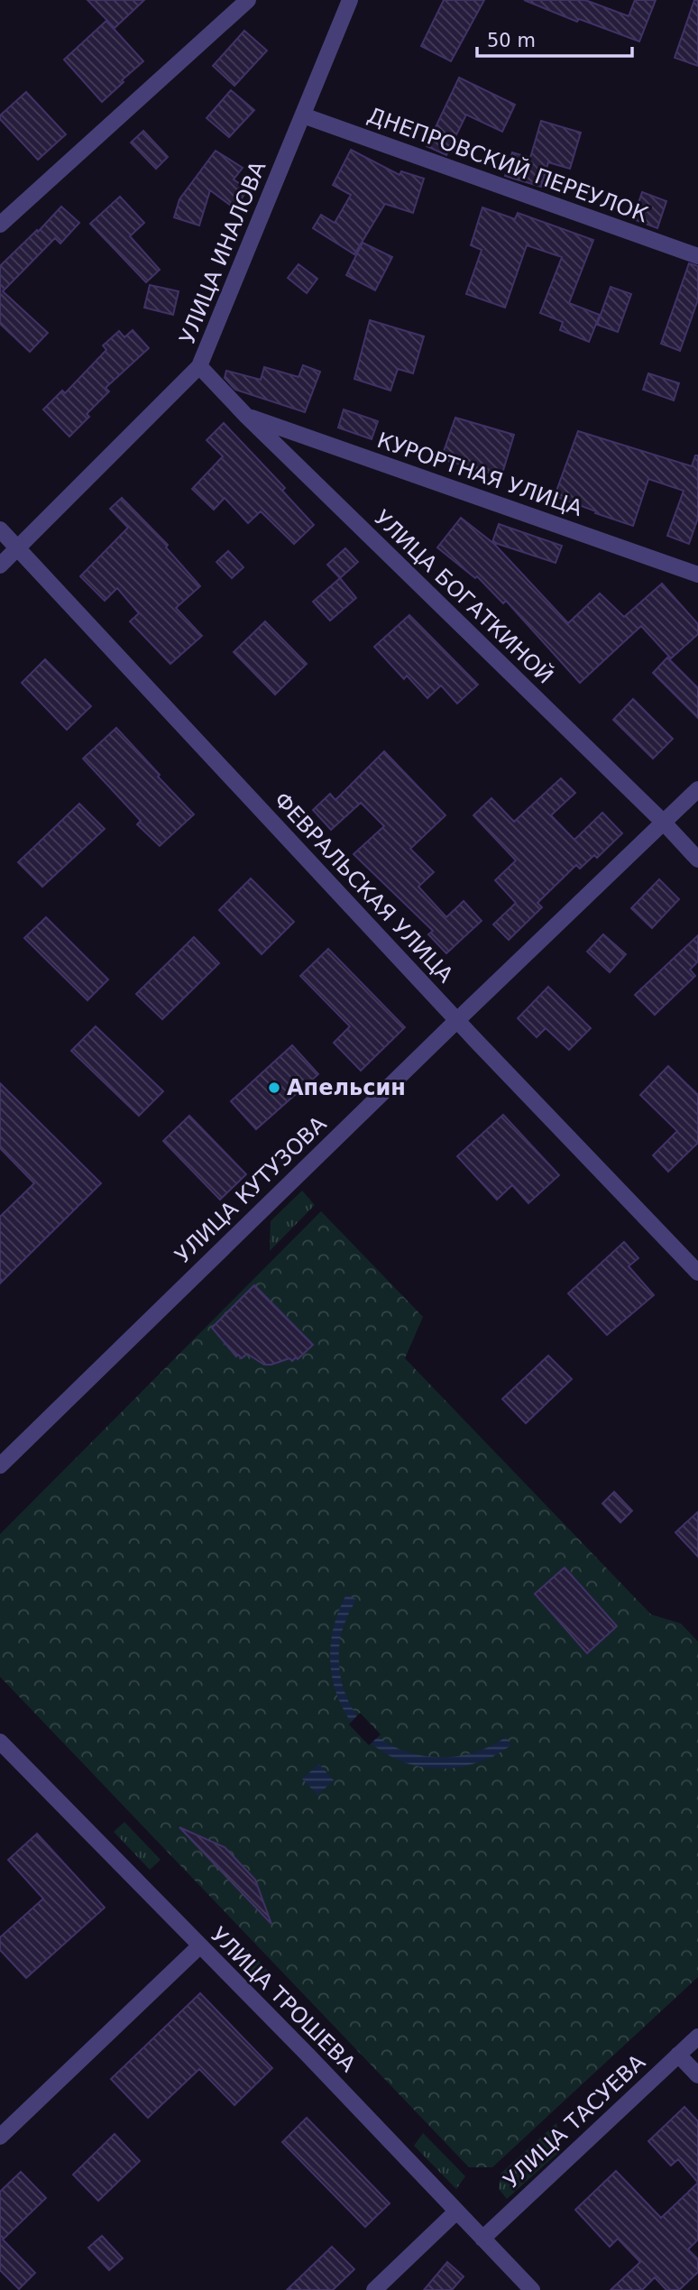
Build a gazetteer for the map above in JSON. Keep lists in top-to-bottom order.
{
  "streets": {
    "street": [
      "ДНЕПРОВСКИЙ ПЕРЕУЛОК",
      "УЛИЦА ИНАЛОВА",
      "КУРОРТНАЯ УЛИЦА",
      "УЛИЦА БОГАТКИНОЙ",
      "ФЕВРАЛЬСКАЯ УЛИЦА",
      "УЛИЦА КУТУЗОВА",
      "УЛИЦА ТРОШЕВА",
      "УЛИЦА ТАСУЕВА"
    ]
  },
  "crossings": [
    ["ДНЕПРОВСКИЙ ПЕРЕУЛОК", "УЛИЦА ИНАЛОВА"],
    ["УЛИЦА ИНАЛОВА", "УЛИЦА БОГАТКИНОЙ"],
    ["УЛИЦА ИНАЛОВА", "ФЕВРАЛЬСКАЯ УЛИЦА"],
    ["КУРОРТНАЯ УЛИЦА", "УЛИЦА БОГАТКИНОЙ"],
    ["УЛИЦА БОГАТКИНОЙ", "УЛИЦА КУТУЗОВА"],
    ["ФЕВРАЛЬСКАЯ УЛИЦА", "УЛИЦА КУТУЗОВА"],
    ["УЛИЦА ТРОШЕВА", "УЛИЦА ТАСУЕВА"]
  ],
  "places": ["Апельсин"],
  "scale_bar": "50 m"
}
